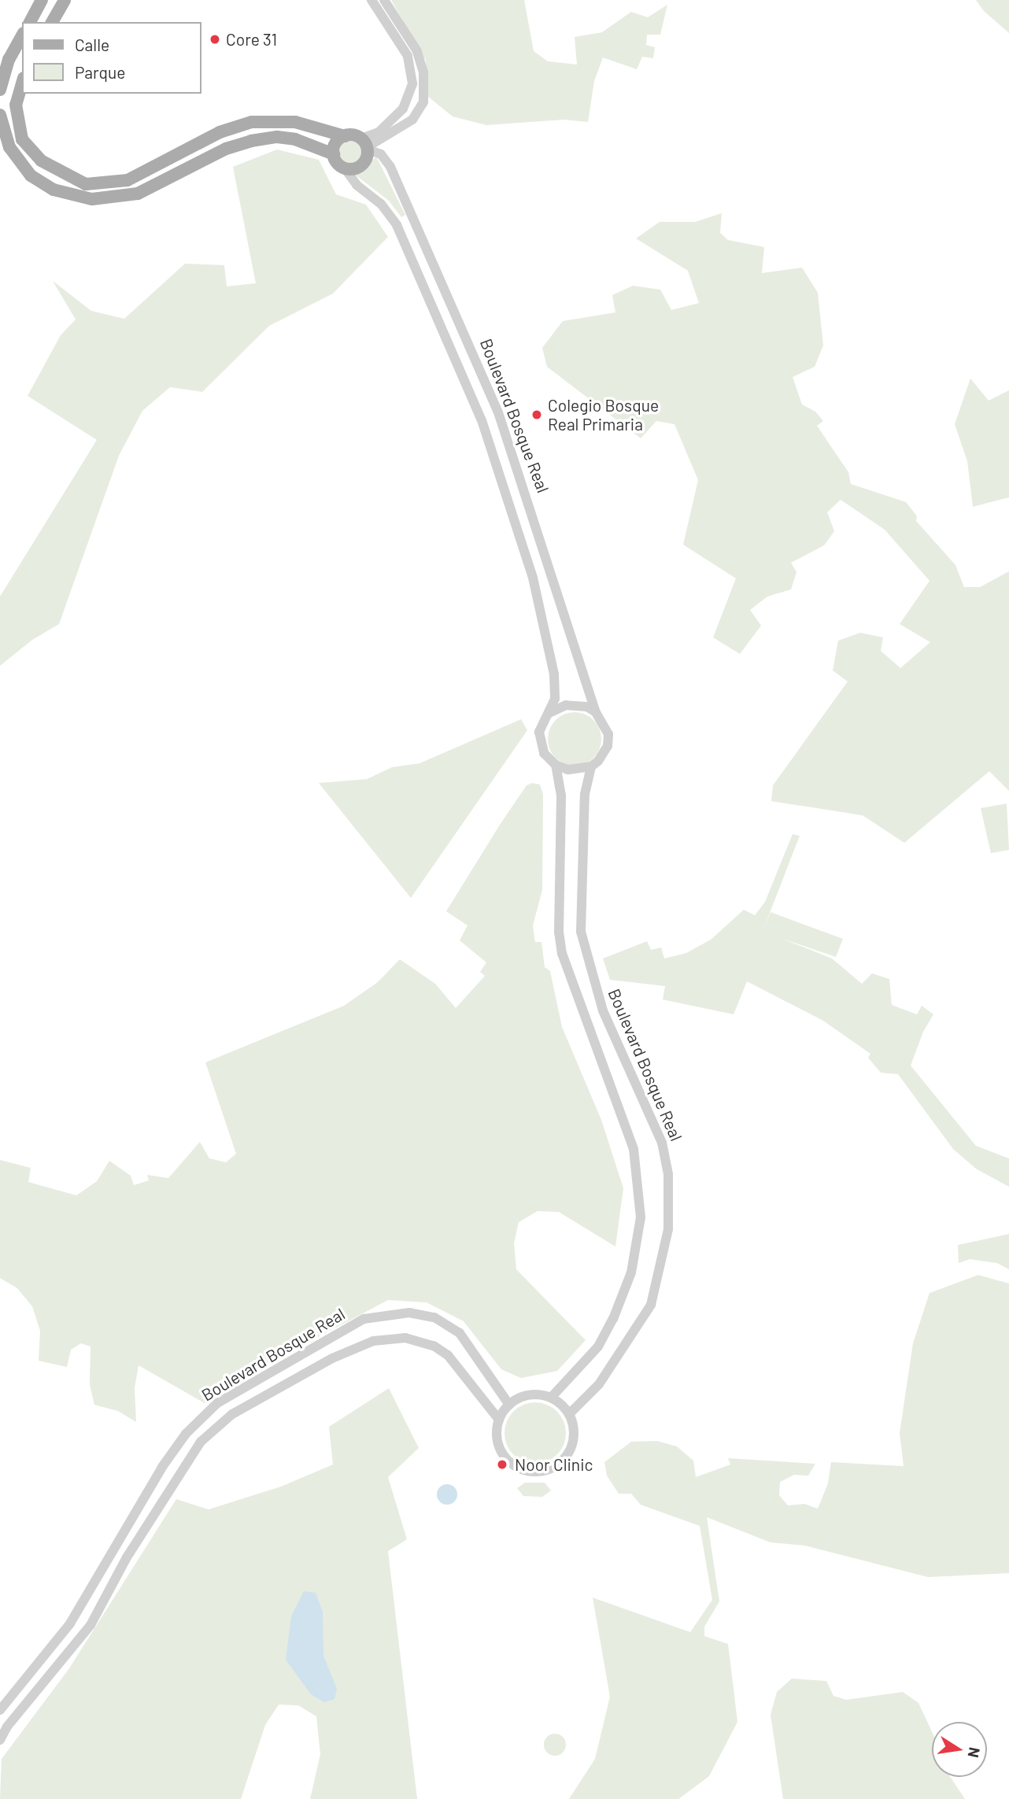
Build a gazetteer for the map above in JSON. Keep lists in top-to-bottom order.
{
  "streets": {
    "street": ["Boulevard Bosque Real"]
  },
  "places": ["Core 31", "Colegio Bosque Real Primaria", "Noor Clinic"],
  "legend": ["Calle", "Parque"],
  "north": "right"
}
